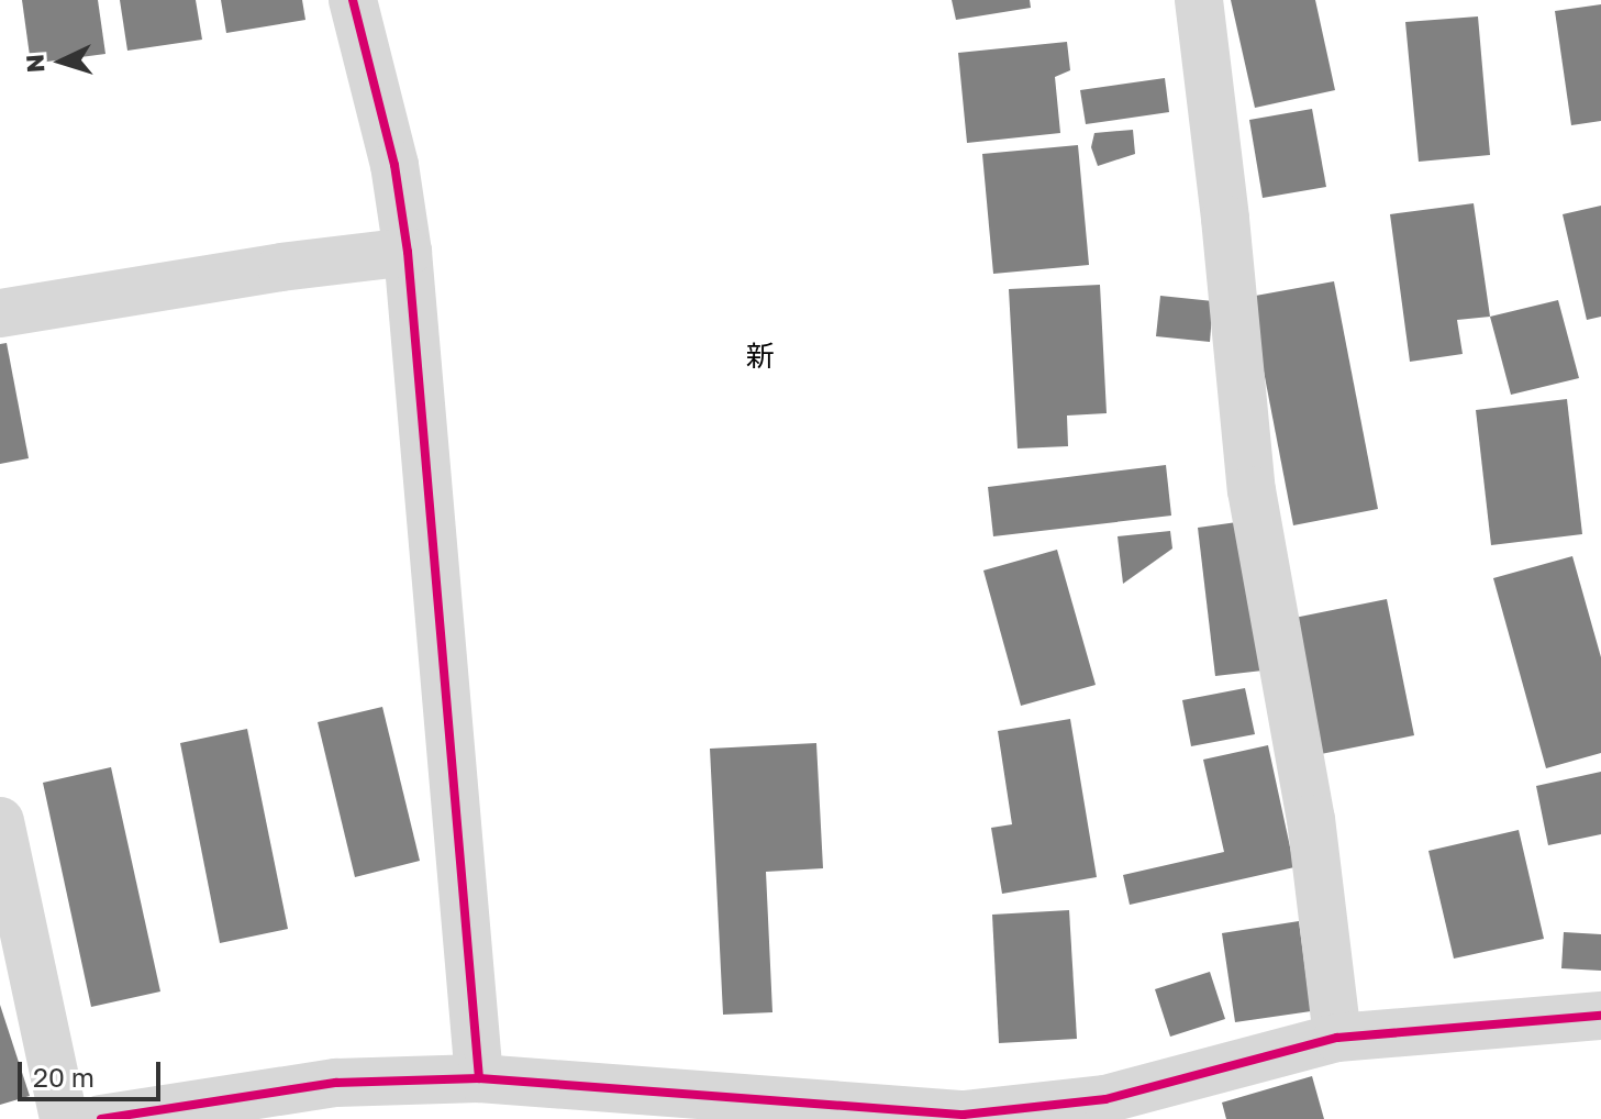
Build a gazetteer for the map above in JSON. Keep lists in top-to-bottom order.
{
  "districts": ["新"],
  "scale_bar": "20 m",
  "north": "left"
}
